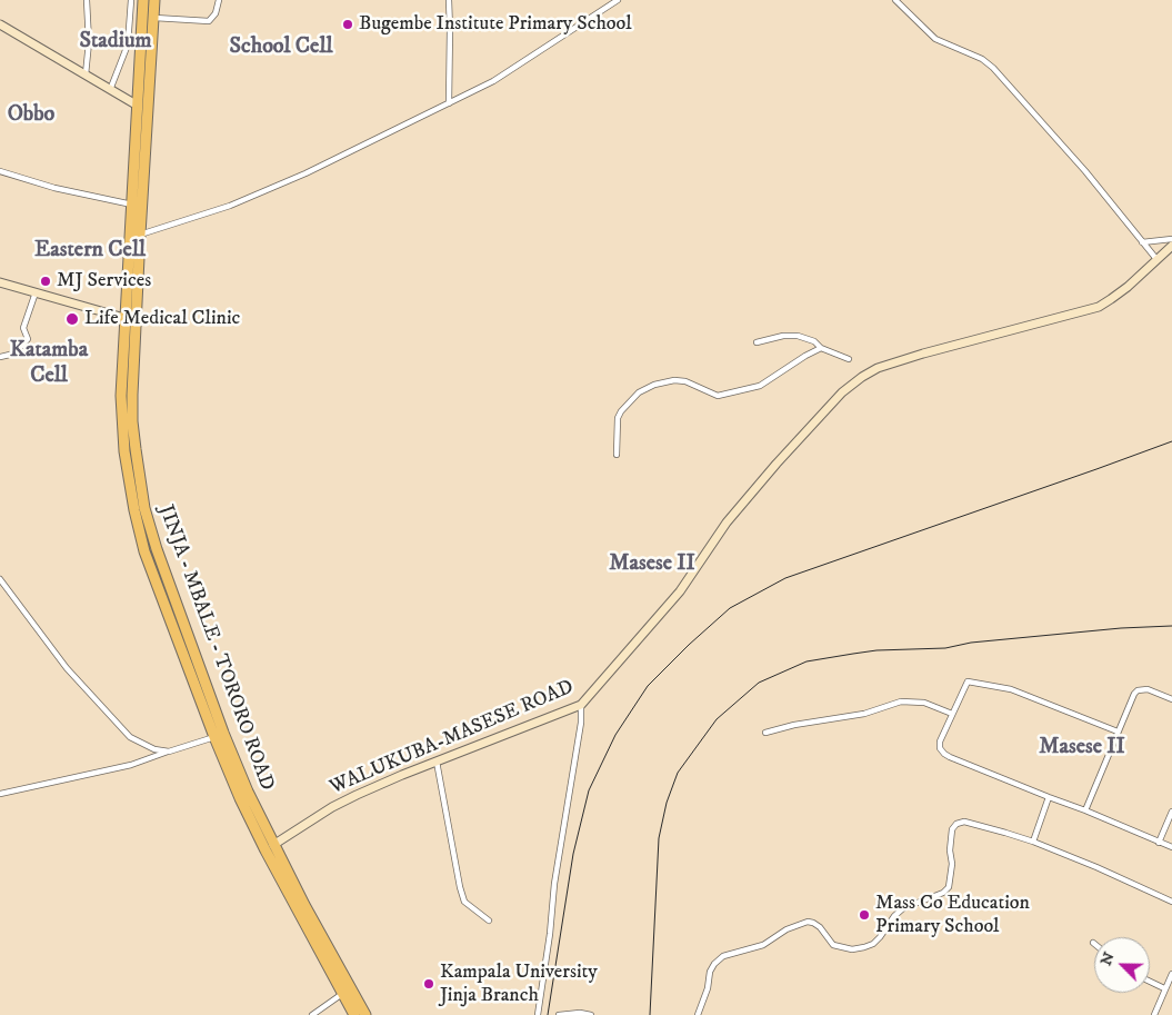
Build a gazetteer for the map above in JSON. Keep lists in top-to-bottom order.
{
  "streets": {
    "highway": ["JINJA - MBALE - TORORO ROAD"],
    "street": ["WALUKUBA-MASESE ROAD"]
  },
  "crossings": [
    ["JINJA - MBALE - TORORO ROAD", "WALUKUBA-MASESE ROAD"]
  ],
  "districts": [
    "Stadium",
    "School Cell",
    "Obbo",
    "Eastern Cell",
    "Katamba Cell",
    "Masese II",
    "Masese II"
  ],
  "places": [
    "Bugembe Institute Primary School",
    "MJ Services",
    "Life Medical Clinic",
    "Mass Co Education Primary School",
    "Kampala University Jinja Branch"
  ],
  "north": "top left"
}
